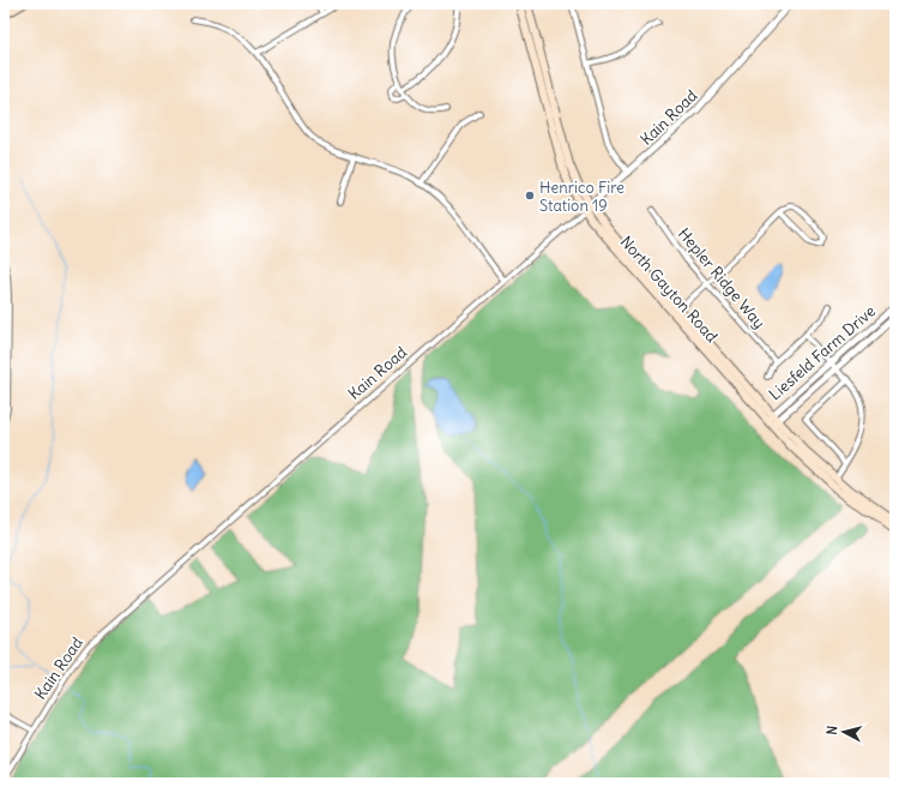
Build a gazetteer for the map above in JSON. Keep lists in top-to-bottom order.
{
  "streets": {
    "main road": ["North Gayton Road"],
    "street": ["Kain Road", "Hepler Ridge Way", "Liesfeld Farm Drive"]
  },
  "crossings": [
    ["Kain Road", "North Gayton Road"],
    ["North Gayton Road", "Liesfeld Farm Drive"]
  ],
  "places": ["Henrico Fire Station 19"],
  "north": "left"
}
